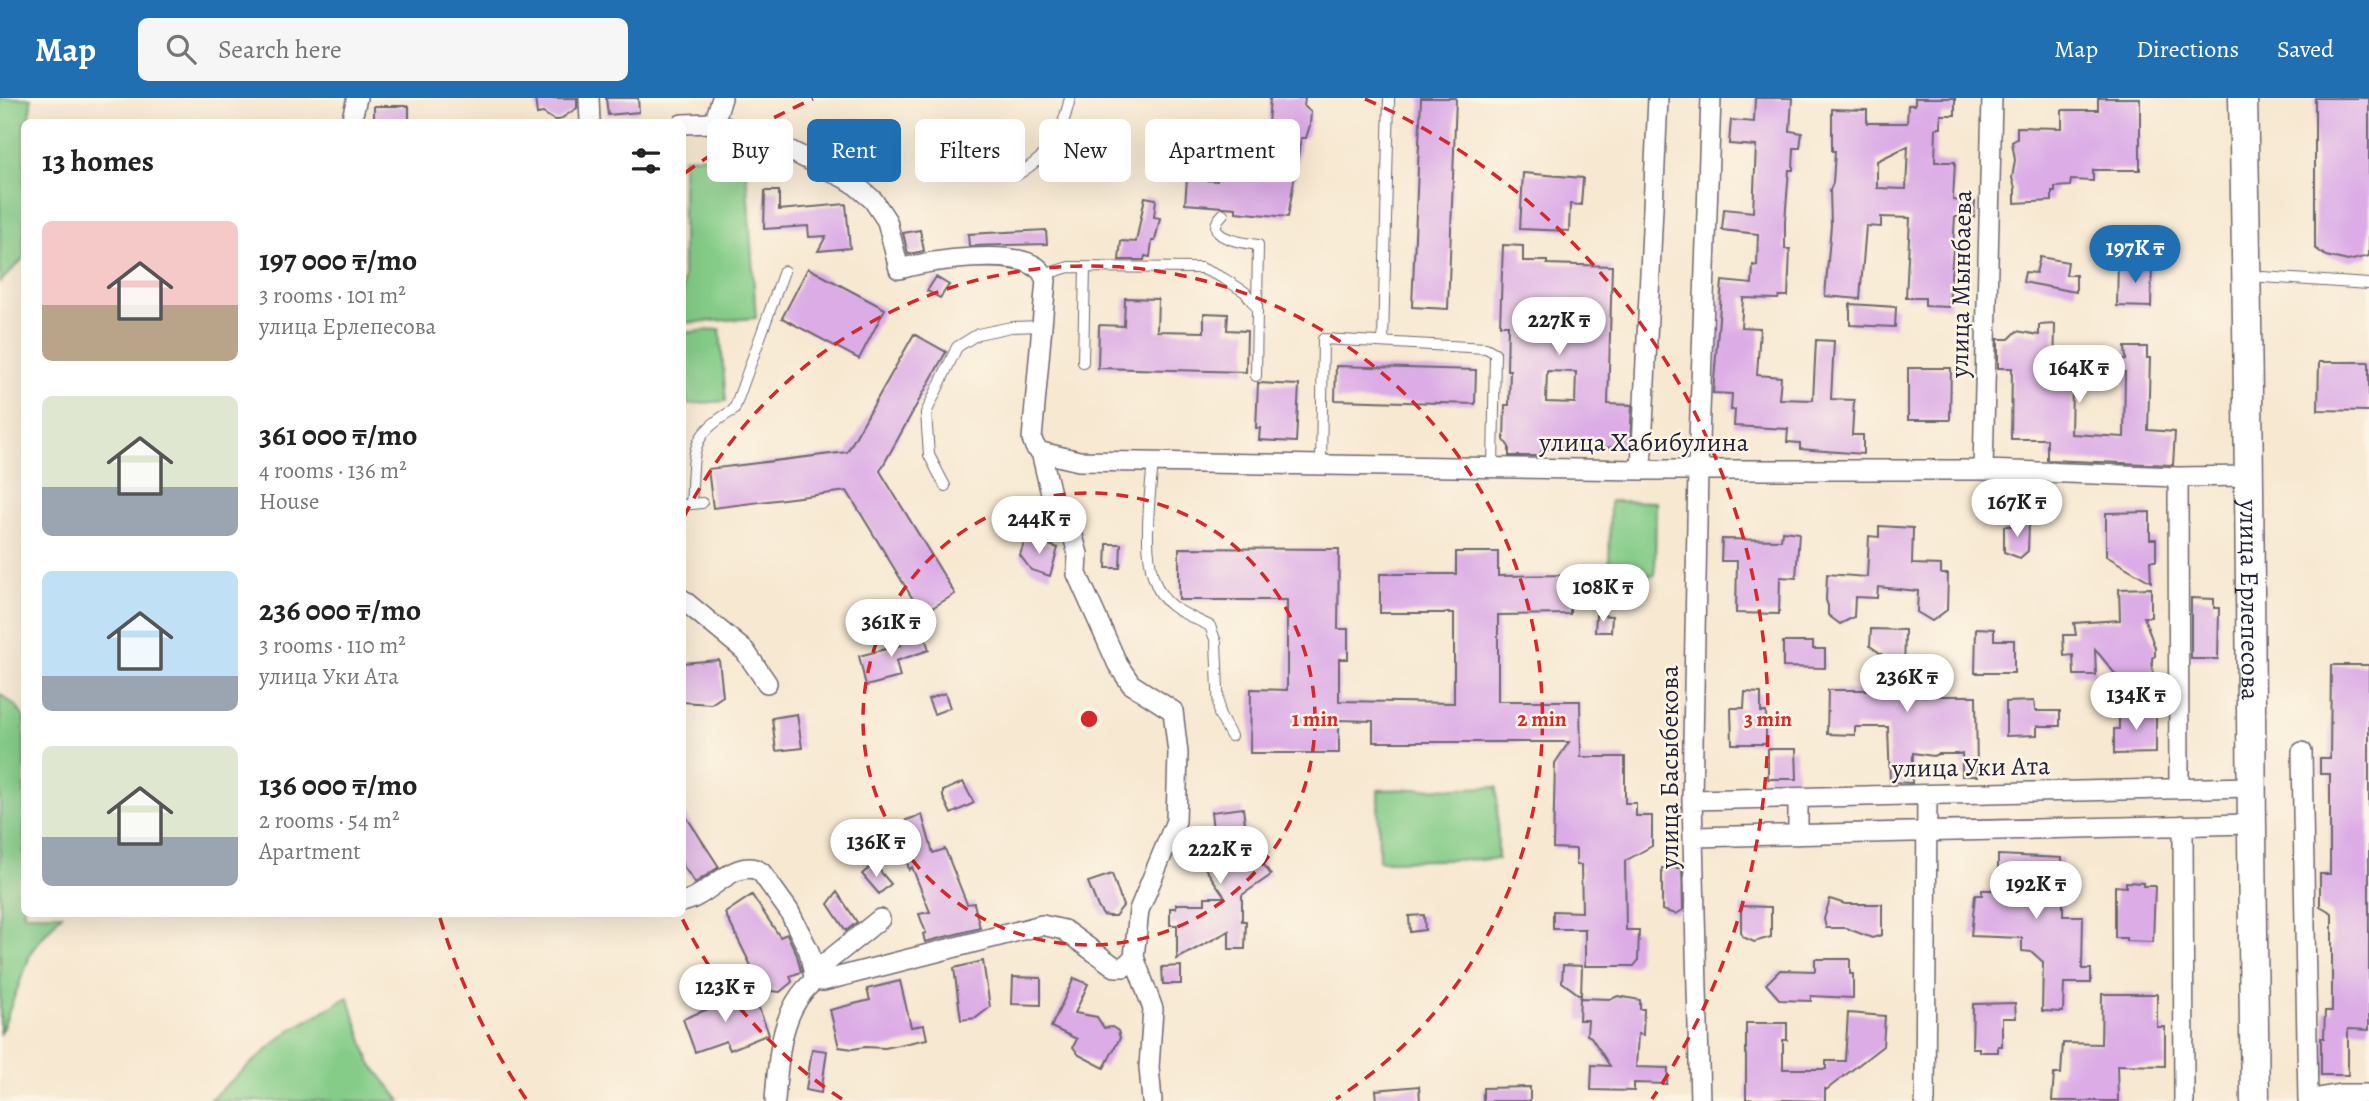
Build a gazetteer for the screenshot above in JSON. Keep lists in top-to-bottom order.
{
  "streets": {
    "main road": ["улица Ерлепесова"],
    "street": [
      "улица Мынбаева",
      "улица Хабибулина",
      "улица Басыбекова",
      "улица Уки Ата"
    ]
  },
  "crossings": [
    ["улица Мынбаева", "улица Хабибулина"],
    ["улица Хабибулина", "улица Ерлепесова"],
    ["улица Хабибулина", "улица Басыбекова"],
    ["улица Ерлепесова", "улица Уки Ата"],
    ["улица Басыбекова", "улица Уки Ата"]
  ],
  "page": {
    "header": "Map",
    "search": "Search here",
    "nav": ["Map", "Directions", "Saved"],
    "chip": [
      "Buy",
      "Rent",
      "Filters",
      "New",
      "Apartment"
    ],
    "heading": "13 homes",
    "list": [
      {
        "name": "197 000 ₸/mo",
        "note": "3 rooms · 101 m² · улица Ерлепесова"
      },
      {
        "name": "361 000 ₸/mo",
        "note": "4 rooms · 136 m² · House"
      },
      {
        "name": "236 000 ₸/mo",
        "note": "3 rooms · 110 m² · улица Уки Ата"
      },
      {
        "name": "136 000 ₸/mo",
        "note": "2 rooms · 54 m² · Apartment"
      }
    ],
    "price": [
      "197K ₸",
      "227K ₸",
      "164K ₸",
      "167K ₸",
      "244K ₸",
      "108K ₸",
      "361K ₸",
      "236K ₸",
      "134K ₸",
      "136K ₸",
      "222K ₸",
      "192K ₸",
      "123K ₸"
    ]
  },
  "rings": ["1 min", "2 min", "3 min"]
}
